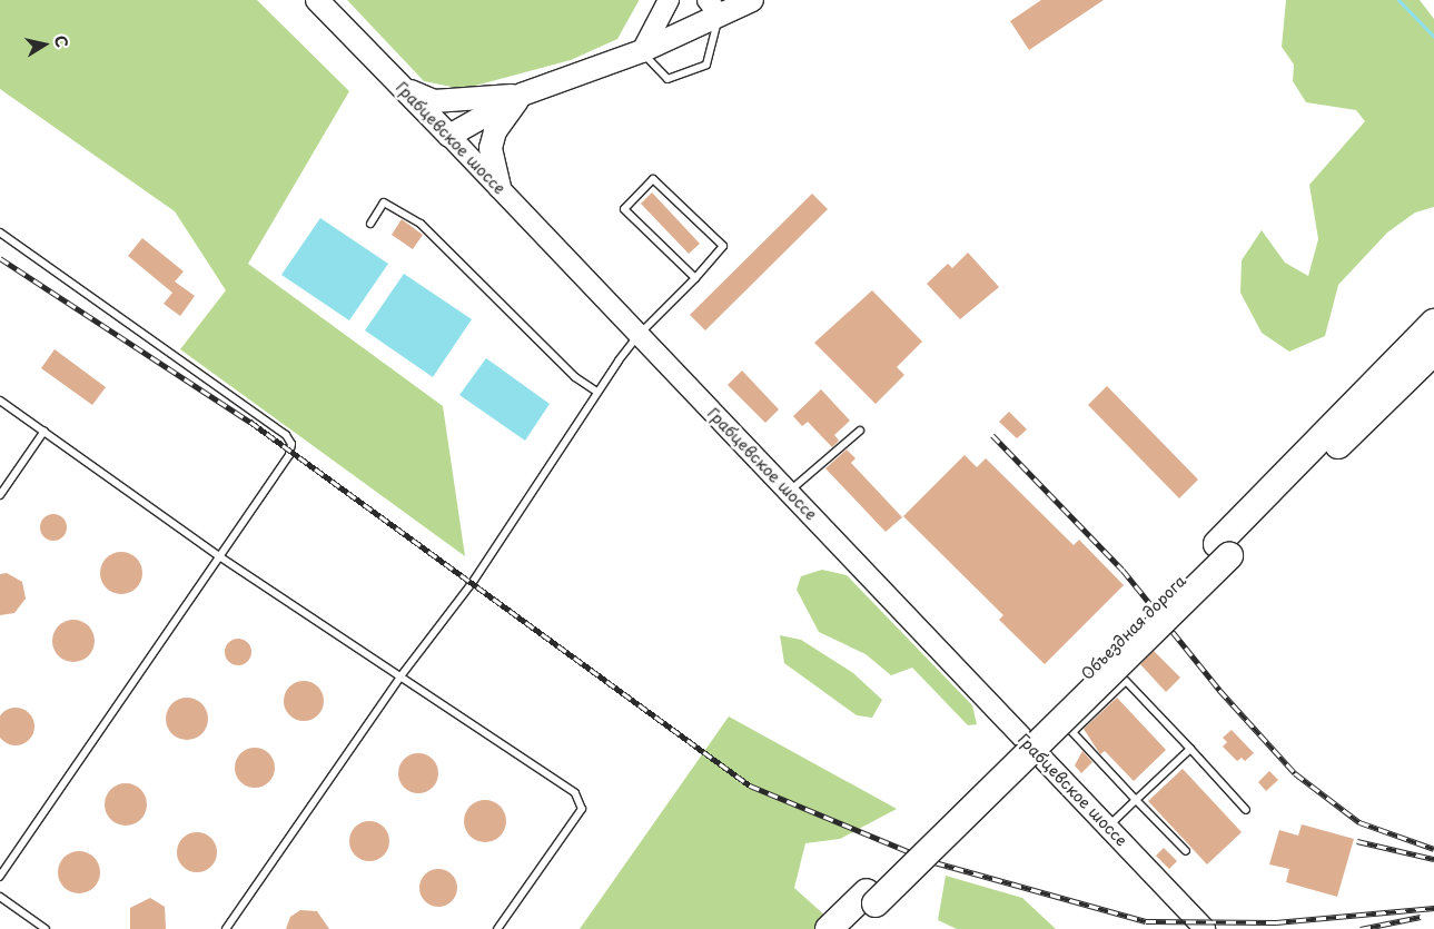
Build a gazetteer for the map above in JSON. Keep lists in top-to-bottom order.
{
  "streets": {
    "highway": ["Объездная дорога"],
    "main road": ["Грабцевское шоссе"]
  },
  "north": "right"
}
